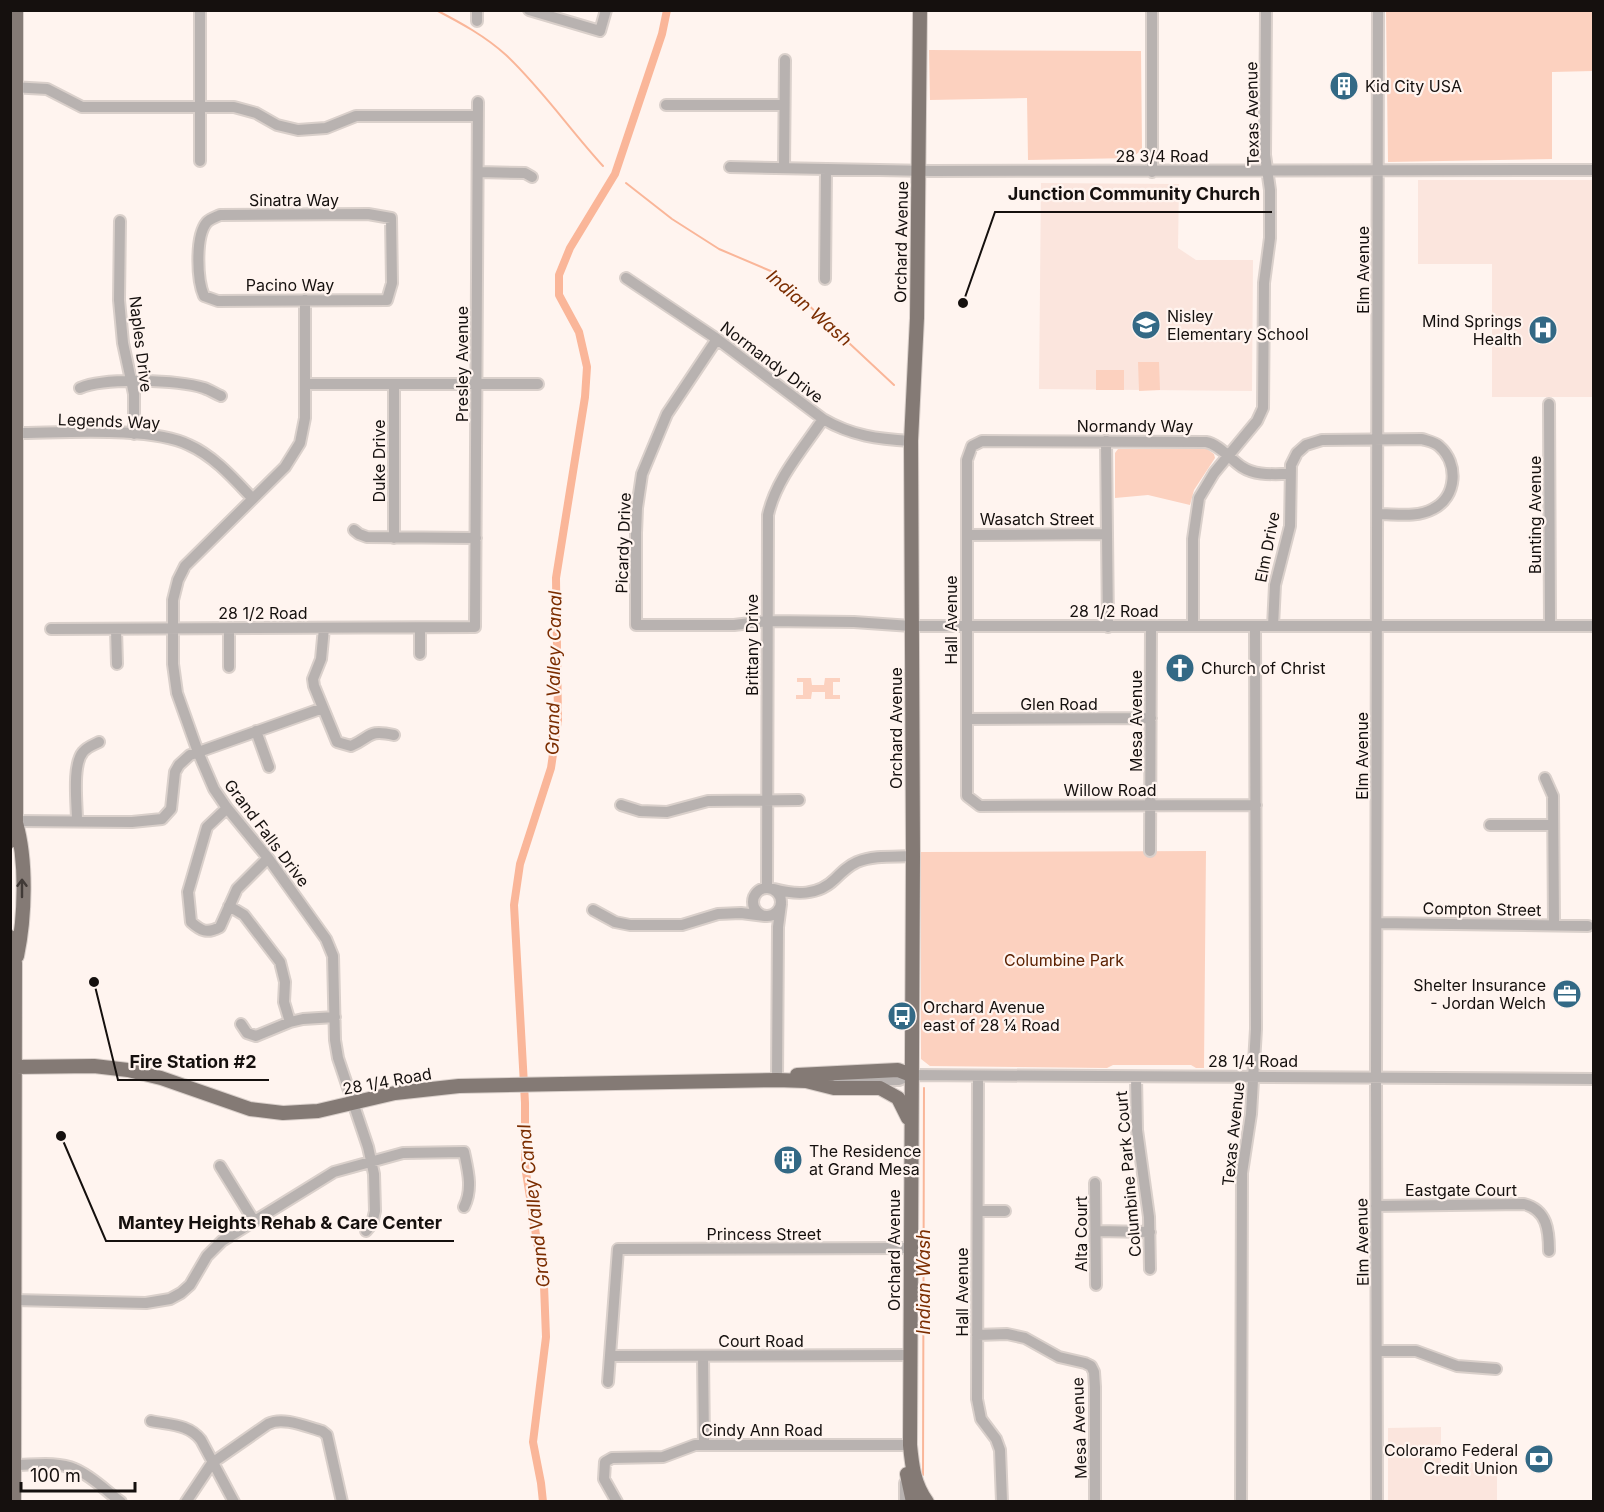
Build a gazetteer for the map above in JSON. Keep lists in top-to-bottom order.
{
  "streets": {
    "main road": ["Orchard Avenue", "28 1/4 Road"],
    "street": [
      "Texas Avenue",
      "28 3/4 Road",
      "Sinatra Way",
      "Elm Avenue",
      "Pacino Way",
      "Naples Drive",
      "Normandy Drive",
      "Presley Avenue",
      "Legends Way",
      "Normandy Way",
      "Duke Drive",
      "Bunting Avenue",
      "Wasatch Street",
      "Picardy Drive",
      "Elm Drive",
      "28 1/2 Road",
      "Hall Avenue",
      "Brittany Drive",
      "Glen Road",
      "Mesa Avenue",
      "Willow Road",
      "Grand Falls Drive",
      "Compton Street",
      "Columbine Park Court",
      "Eastgate Court",
      "Princess Street",
      "Alta Court",
      "Court Road",
      "Cindy Ann Road"
    ]
  },
  "crossings": [
    ["Texas Avenue", "28 3/4 Road"],
    ["Texas Avenue", "Normandy Way"],
    ["Texas Avenue", "28 1/2 Road"],
    ["Texas Avenue", "Willow Road"],
    ["Texas Avenue", "28 1/4 Road"],
    ["28 3/4 Road", "Orchard Avenue"],
    ["28 3/4 Road", "Elm Avenue"],
    ["Sinatra Way", "Pacino Way"],
    ["Orchard Avenue", "Normandy Drive"],
    ["Orchard Avenue", "28 1/2 Road"],
    ["Orchard Avenue", "28 1/4 Road"],
    ["Orchard Avenue", "Princess Street"],
    ["Orchard Avenue", "Court Road"],
    ["Orchard Avenue", "Cindy Ann Road"],
    ["Elm Avenue", "Elm Drive"],
    ["Elm Avenue", "28 1/2 Road"],
    ["Elm Avenue", "Compton Street"],
    ["Elm Avenue", "28 1/4 Road"],
    ["Elm Avenue", "Eastgate Court"],
    ["Pacino Way", "Grand Falls Drive"],
    ["Naples Drive", "Legends Way"],
    ["Normandy Drive", "Picardy Drive"],
    ["Normandy Drive", "Brittany Drive"],
    ["Presley Avenue", "28 1/2 Road"],
    ["Legends Way", "Grand Falls Drive"],
    ["Normandy Way", "Elm Drive"],
    ["Normandy Way", "Hall Avenue"],
    ["Bunting Avenue", "28 1/2 Road"],
    ["Wasatch Street", "Hall Avenue"],
    ["Picardy Drive", "28 1/2 Road"],
    ["Elm Drive", "28 1/2 Road"],
    ["28 1/2 Road", "Hall Avenue"],
    ["28 1/2 Road", "Brittany Drive"],
    ["28 1/2 Road", "Mesa Avenue"],
    ["28 1/2 Road", "Grand Falls Drive"],
    ["Hall Avenue", "Glen Road"],
    ["Hall Avenue", "Mesa Avenue"],
    ["Hall Avenue", "Willow Road"],
    ["Hall Avenue", "28 1/4 Road"],
    ["Glen Road", "Mesa Avenue"],
    ["Mesa Avenue", "Willow Road"],
    ["Grand Falls Drive", "28 1/4 Road"],
    ["28 1/4 Road", "Columbine Park Court"],
    ["Princess Street", "Court Road"]
  ],
  "water": ["Indian Wash", "Grand Valley Canal"],
  "parks": ["Columbine Park"],
  "places": {
    "building": ["Kid City USA", "The Residence at Grand Mesa"],
    "other": ["Junction Community Church", "Fire Station #2", "Mantey Heights Rehab & Care Center"],
    "school or university": ["Nisley Elementary School"],
    "hospital": ["Mind Springs Health"],
    "church": ["Church of Christ"],
    "office": ["Shelter Insurance - Jordan Welch"],
    "bus stop": ["Orchard Avenue east of 28 ¼ Road"],
    "bank": ["Coloramo Federal Credit Union"]
  },
  "scale_bar": "100 m"
}
